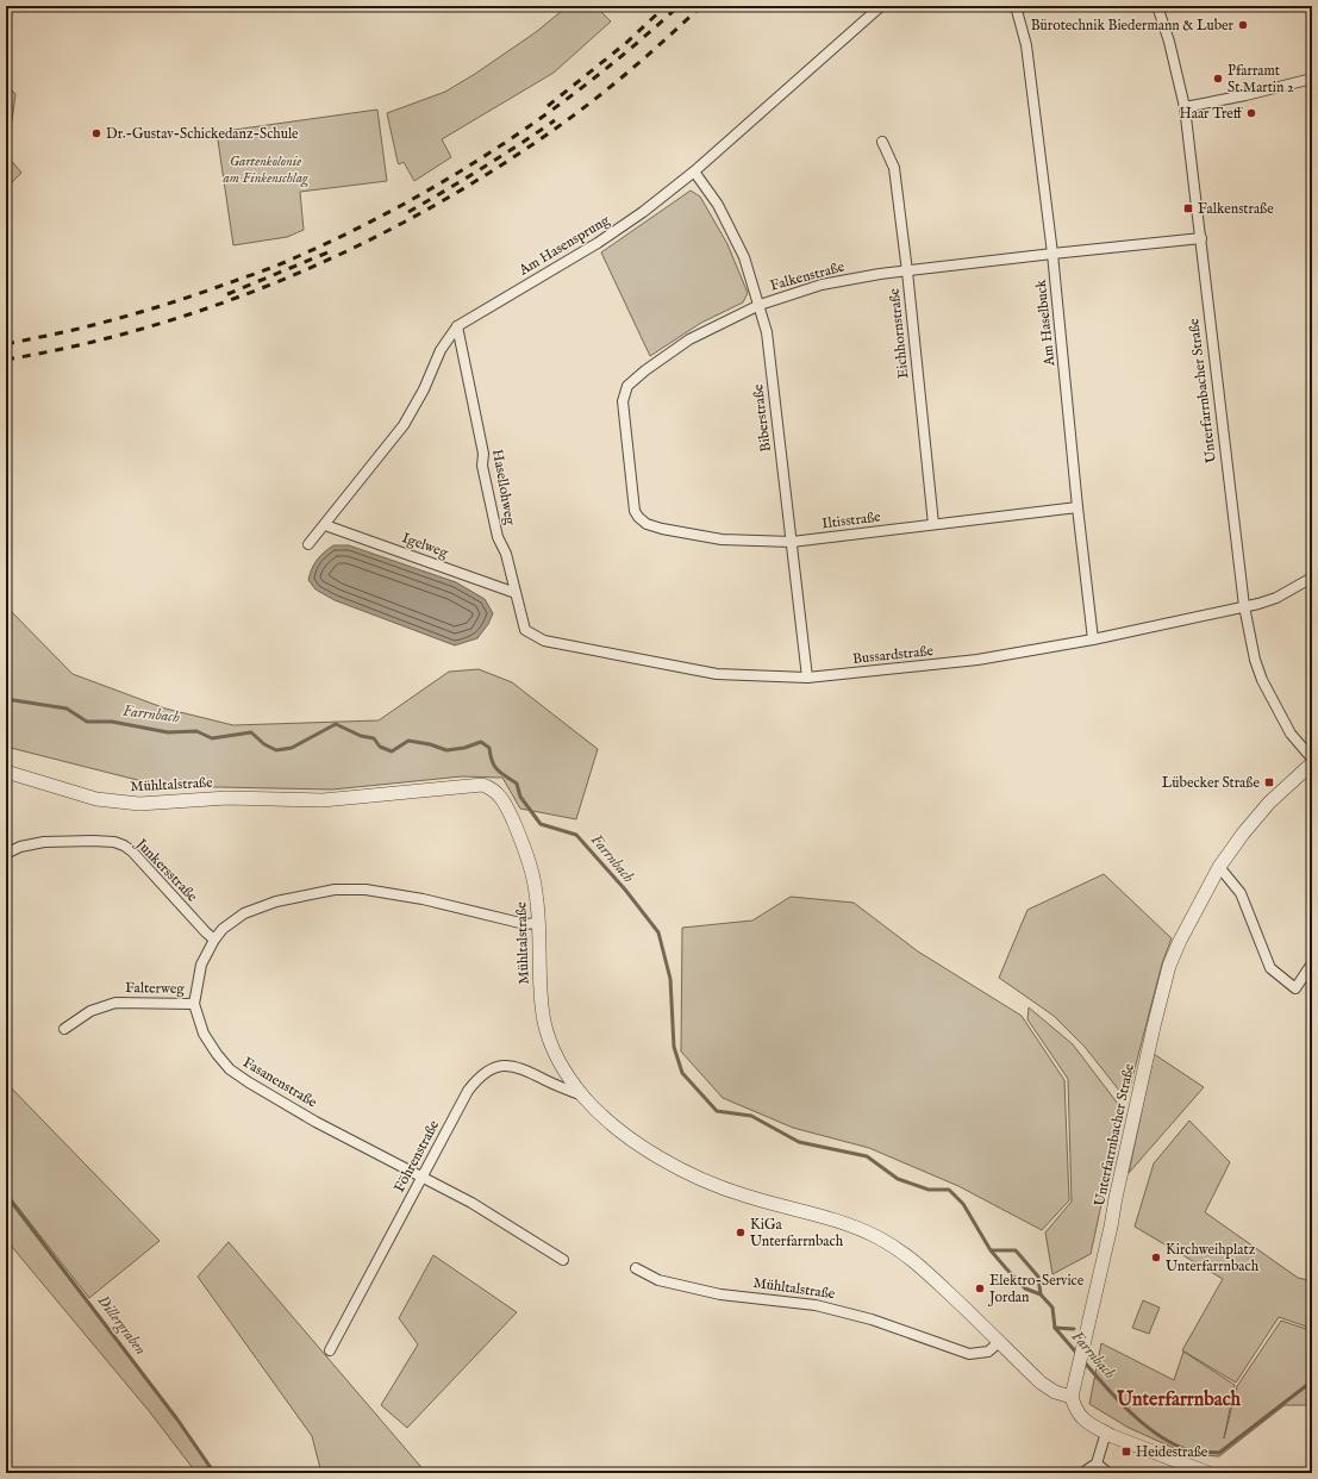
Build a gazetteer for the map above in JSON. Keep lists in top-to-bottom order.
{
  "streets": {
    "street": [
      "Am Hasensprung",
      "Falkenstraße",
      "Am Haselbuck",
      "Eichhornstraße",
      "Unterfarrnbacher Straße",
      "Biberstraße",
      "Hasellohweg",
      "Iltisstraße",
      "Igelweg",
      "Bussardstraße",
      "Mühltalstraße",
      "Junkersstraße",
      "Falterweg",
      "Fasanenstraße",
      "Föhrenstraße"
    ]
  },
  "crossings": [
    ["Am Hasensprung", "Biberstraße"],
    ["Am Hasensprung", "Hasellohweg"],
    ["Am Hasensprung", "Igelweg"],
    ["Falkenstraße", "Am Haselbuck"],
    ["Falkenstraße", "Eichhornstraße"],
    ["Falkenstraße", "Unterfarrnbacher Straße"],
    ["Falkenstraße", "Biberstraße"],
    ["Falkenstraße", "Iltisstraße"],
    ["Am Haselbuck", "Iltisstraße"],
    ["Am Haselbuck", "Bussardstraße"],
    ["Eichhornstraße", "Iltisstraße"],
    ["Unterfarrnbacher Straße", "Bussardstraße"],
    ["Unterfarrnbacher Straße", "Mühltalstraße"],
    ["Biberstraße", "Iltisstraße"],
    ["Biberstraße", "Bussardstraße"],
    ["Hasellohweg", "Igelweg"],
    ["Hasellohweg", "Bussardstraße"],
    ["Mühltalstraße", "Fasanenstraße"],
    ["Mühltalstraße", "Föhrenstraße"],
    ["Junkersstraße", "Fasanenstraße"],
    ["Falterweg", "Fasanenstraße"],
    ["Fasanenstraße", "Föhrenstraße"]
  ],
  "districts": ["Unterfarrnbach"],
  "water": ["Farrnbach", "Dillergraben"],
  "parks": ["Gartenkolonie am Finkenschlag"],
  "places": {
    "other": [
      "Bürotechnik Biedermann & Luber",
      "Pfarramt St.Martin 2",
      "Haar Treff",
      "Dr.-Gustav-Schickedanz-Schule",
      "KiGa Unterfarrnbach",
      "Kirchweihplatz Unterfarrnbach",
      "Elektro-Service Jordan"
    ],
    "transit": ["Falkenstraße", "Lübecker Straße", "Heidestraße"]
  }
}
